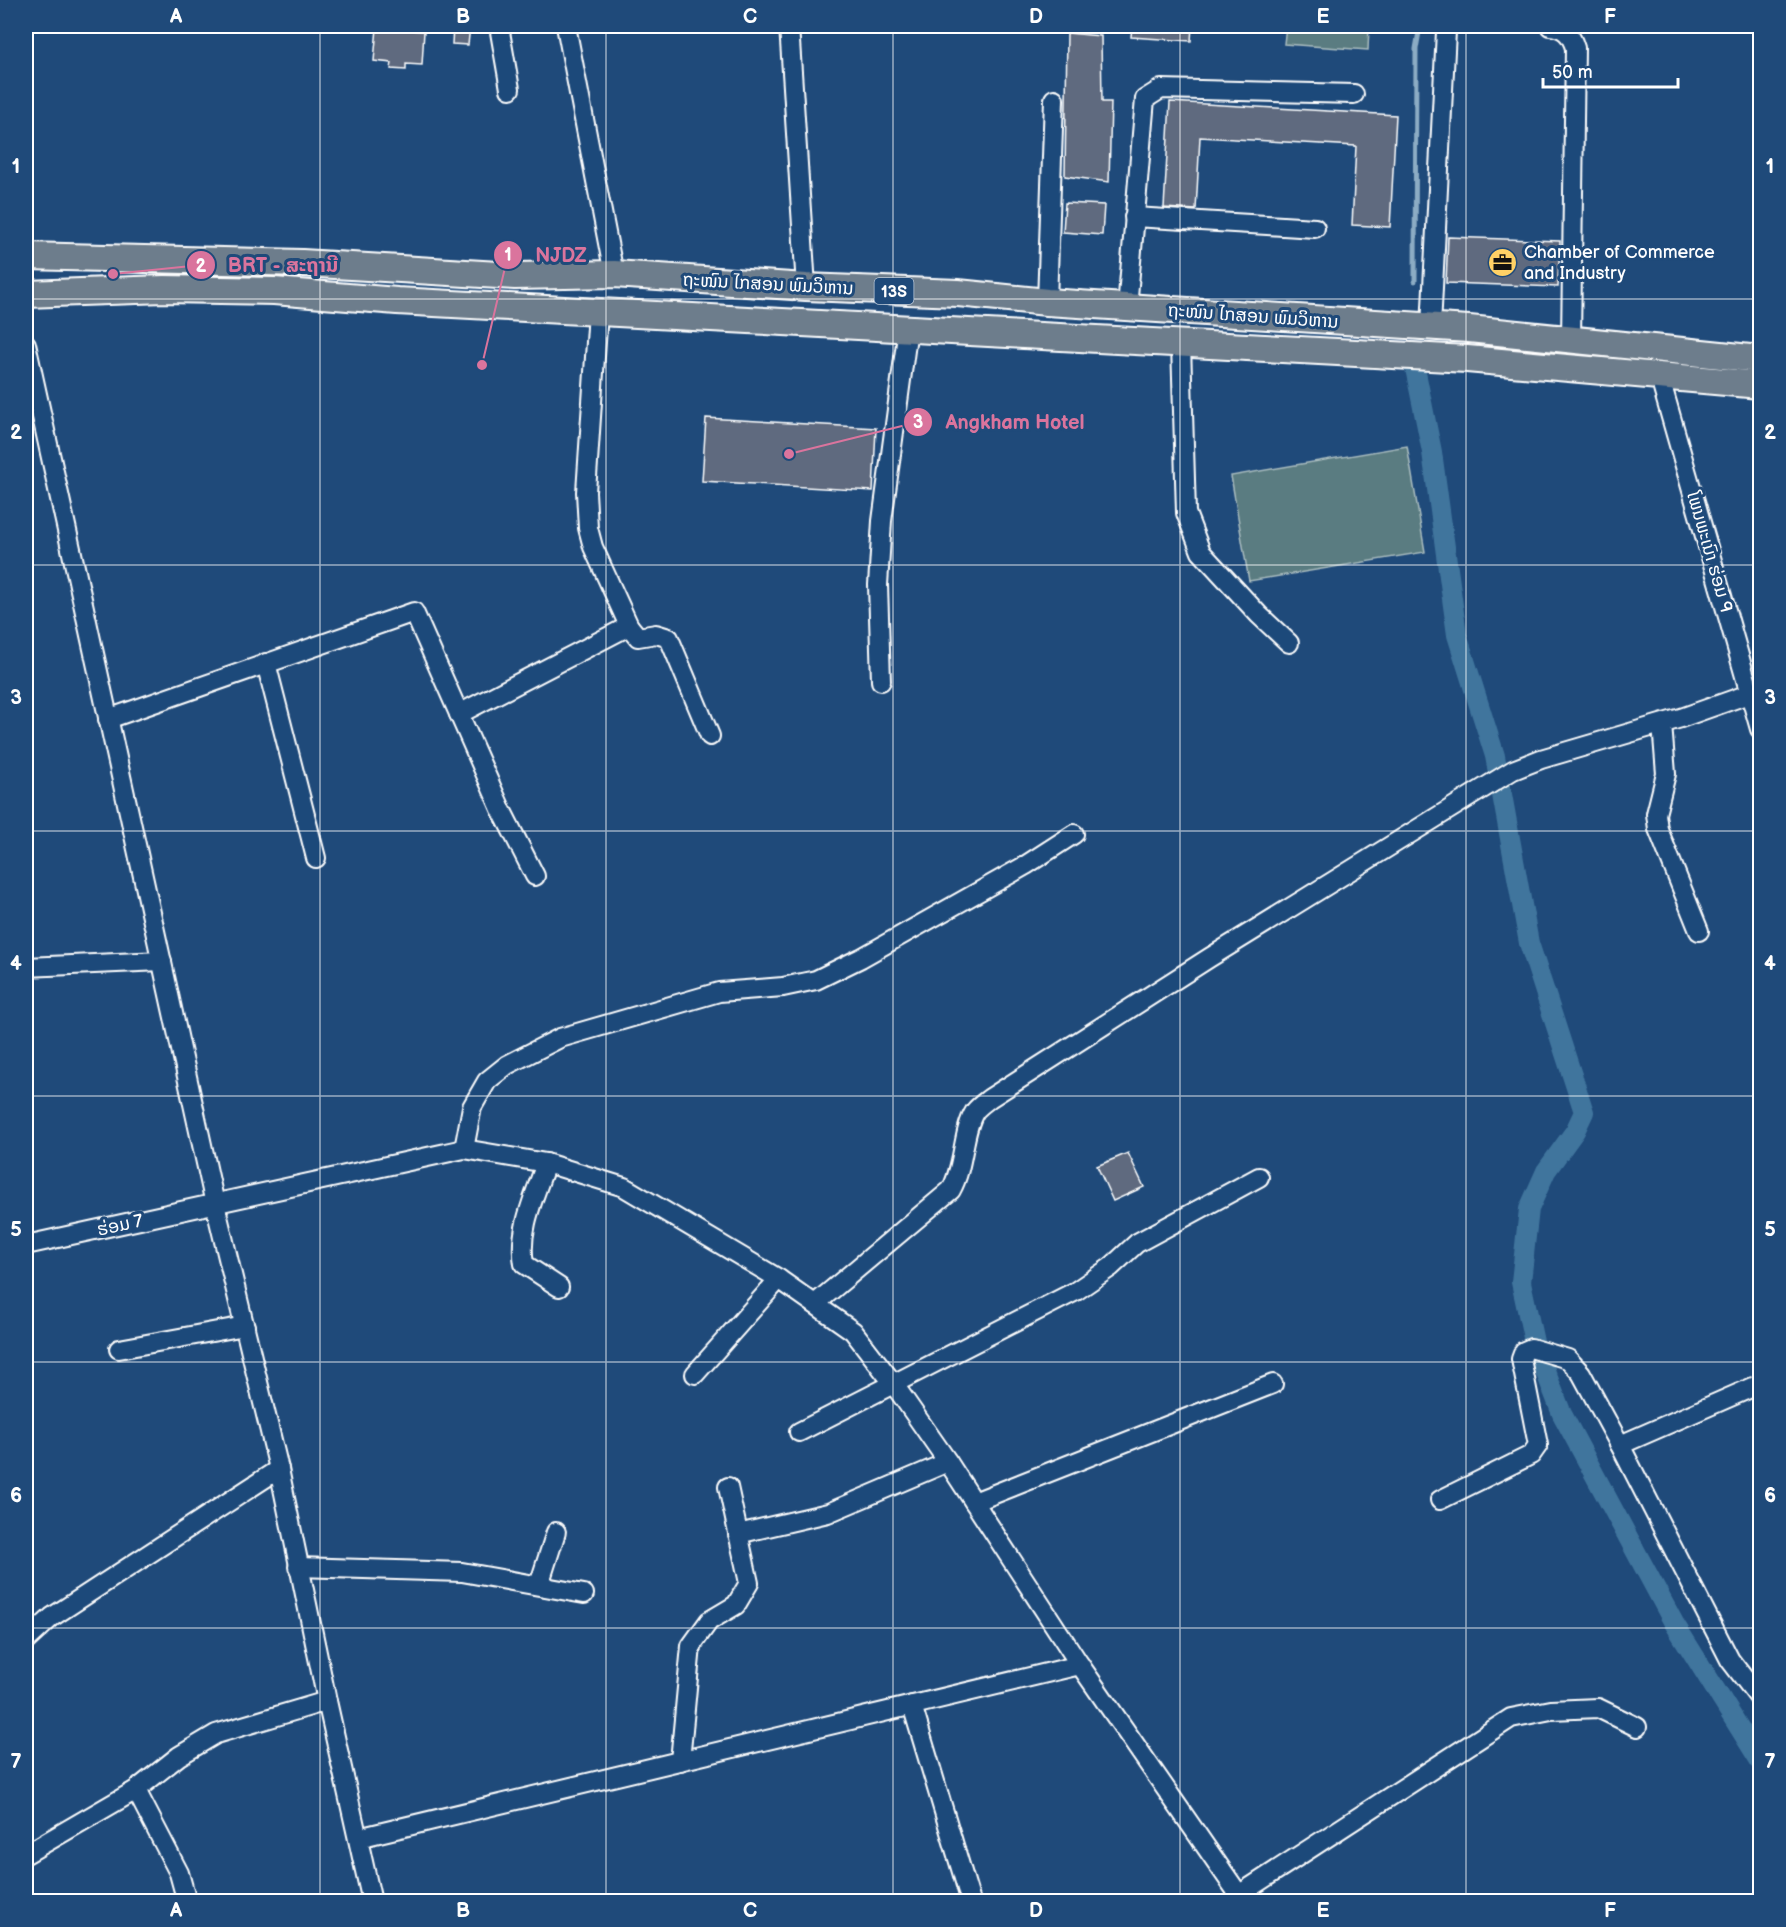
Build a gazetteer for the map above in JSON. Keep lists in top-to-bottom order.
{
  "streets": {
    "highway": ["ຖະໜົນ ໄກສອນ ພົມວິຫານ", "13S"],
    "street": ["ໂພນພະເນົາ ຮ່ອມ 9", "ຮ່ອມ 7"]
  },
  "crossings": [
    ["ຖະໜົນ ໄກສອນ ພົມວິຫານ", "ໂພນພະເນົາ ຮ່ອມ 9"]
  ],
  "places": {
    "office": ["Chamber of Commerce and Industry"],
    "other": ["BRT - ສະຖານີ", "NJDZ", "Angkham Hotel"]
  },
  "scale_bar": "50 m",
  "grid": {
    "columns": [
      "A",
      "B",
      "C",
      "D",
      "E",
      "F"
    ],
    "rows": [
      "1",
      "2",
      "3",
      "4",
      "5",
      "6",
      "7"
    ]
  }
}
